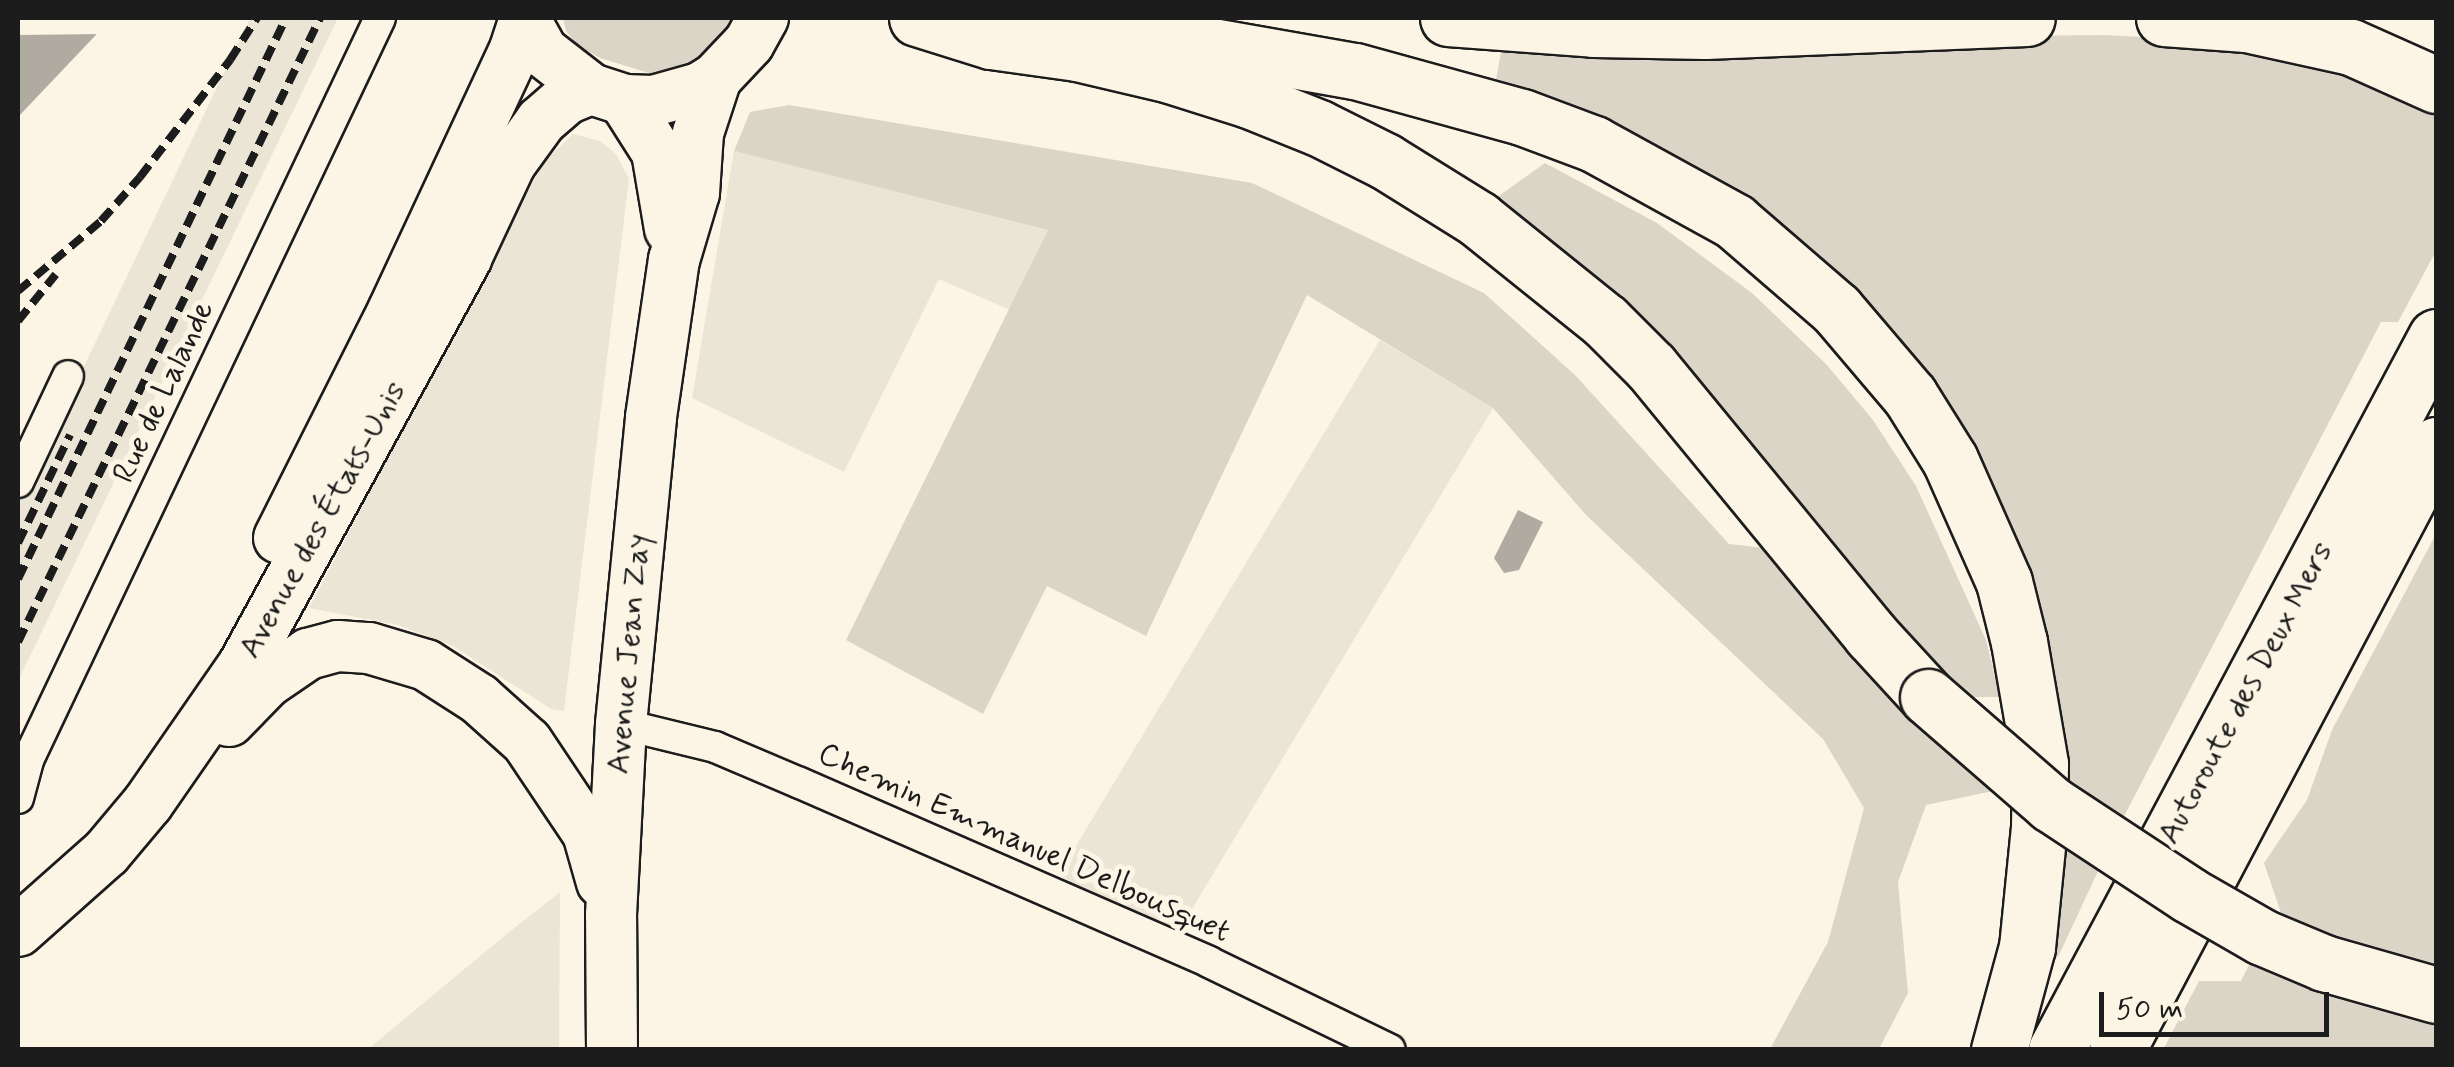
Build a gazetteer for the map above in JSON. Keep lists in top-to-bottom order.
{
  "streets": {
    "highway": ["Autoroute des Deux Mers"],
    "main road": ["Avenue des États-Unis", "Avenue Jean Zay"],
    "street": ["Rue de Lalande", "Chemin Emmanuel Delbousquet"]
  },
  "crossings": [
    ["Avenue des États-Unis", "Avenue Jean Zay"],
    ["Avenue Jean Zay", "Chemin Emmanuel Delbousquet"]
  ],
  "scale_bar": "50 m"
}
